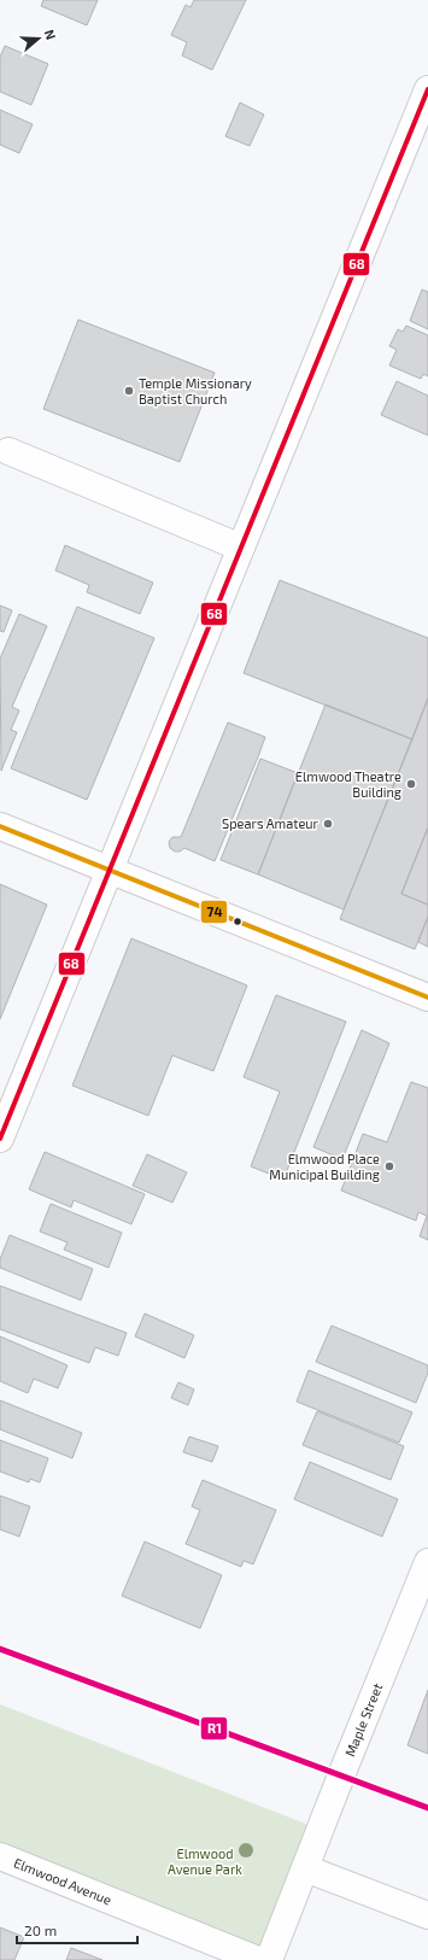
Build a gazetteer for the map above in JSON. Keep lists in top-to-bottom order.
{
  "streets": {
    "street": ["Maple Street", "Elmwood Avenue"]
  },
  "parks": ["Elmwood Avenue Park"],
  "places": [
    "Temple Missionary Baptist Church",
    "Elmwood Theatre Building",
    "Spears Amateur",
    "Elmwood Place Municipal Building"
  ],
  "lines": ["transit line 68", "transit line 74", "transit line R1"],
  "scale_bar": "20 m",
  "north": "right"
}
